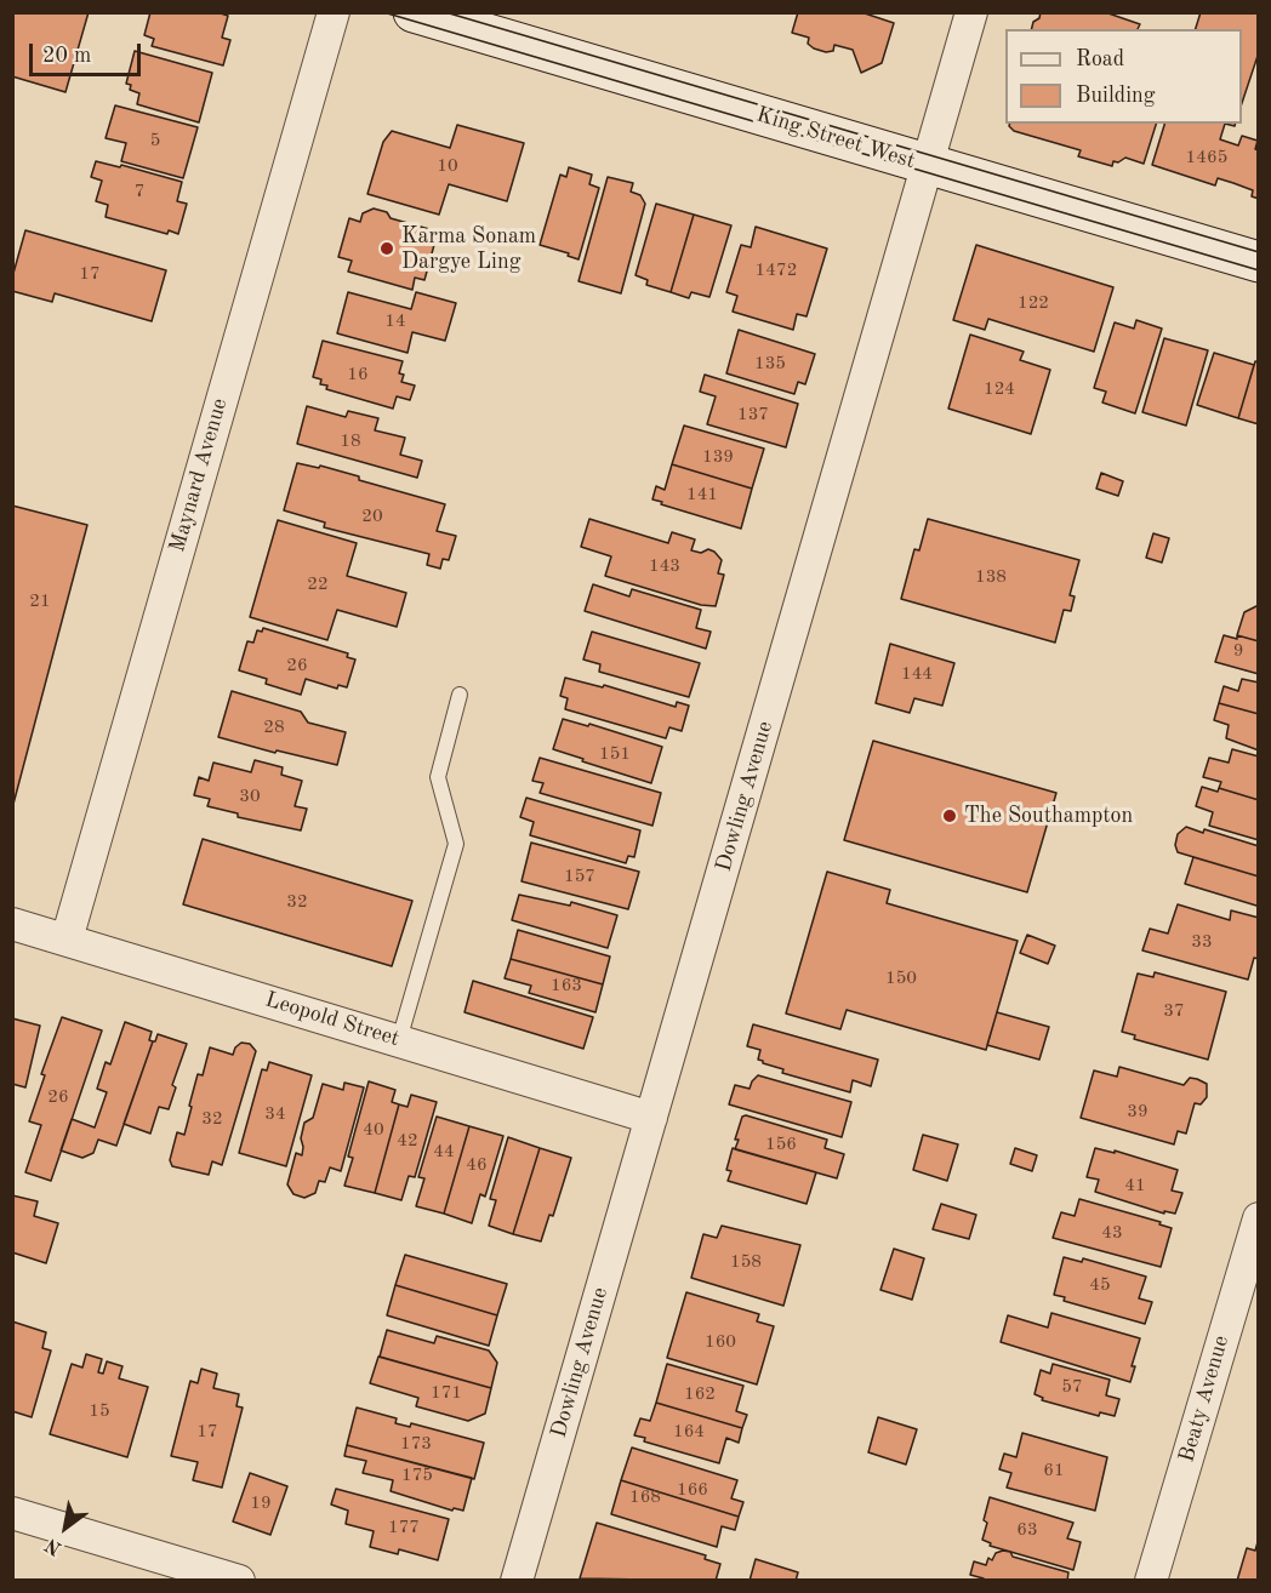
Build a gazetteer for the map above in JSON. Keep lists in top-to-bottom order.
{
  "streets": {
    "main road": ["King Street West"],
    "street": [
      "Maynard Avenue",
      "Dowling Avenue",
      "Leopold Street",
      "Beaty Avenue"
    ]
  },
  "crossings": [
    ["King Street West", "Dowling Avenue"],
    ["Maynard Avenue", "Leopold Street"],
    ["Dowling Avenue", "Leopold Street"]
  ],
  "places": ["Karma Sonam Dargye Ling", "The Southampton"],
  "house_numbers": [
    "5",
    "1465",
    "10",
    "7",
    "1472",
    "17",
    "122",
    "14",
    "135",
    "16",
    "124",
    "137",
    "18",
    "139",
    "141",
    "20",
    "143",
    "138",
    "22",
    "21",
    "9",
    "26",
    "144",
    "28",
    "151",
    "30",
    "157",
    "32",
    "33",
    "150",
    "163",
    "37",
    "26",
    "39",
    "34",
    "32",
    "40",
    "42",
    "156",
    "44",
    "46",
    "41",
    "43",
    "158",
    "45",
    "160",
    "57",
    "171",
    "162",
    "15",
    "17",
    "164",
    "173",
    "61",
    "175",
    "166",
    "168",
    "19",
    "177",
    "63"
  ],
  "legend": ["Road", "Building"],
  "scale_bar": "20 m",
  "north": "bottom left"
}
